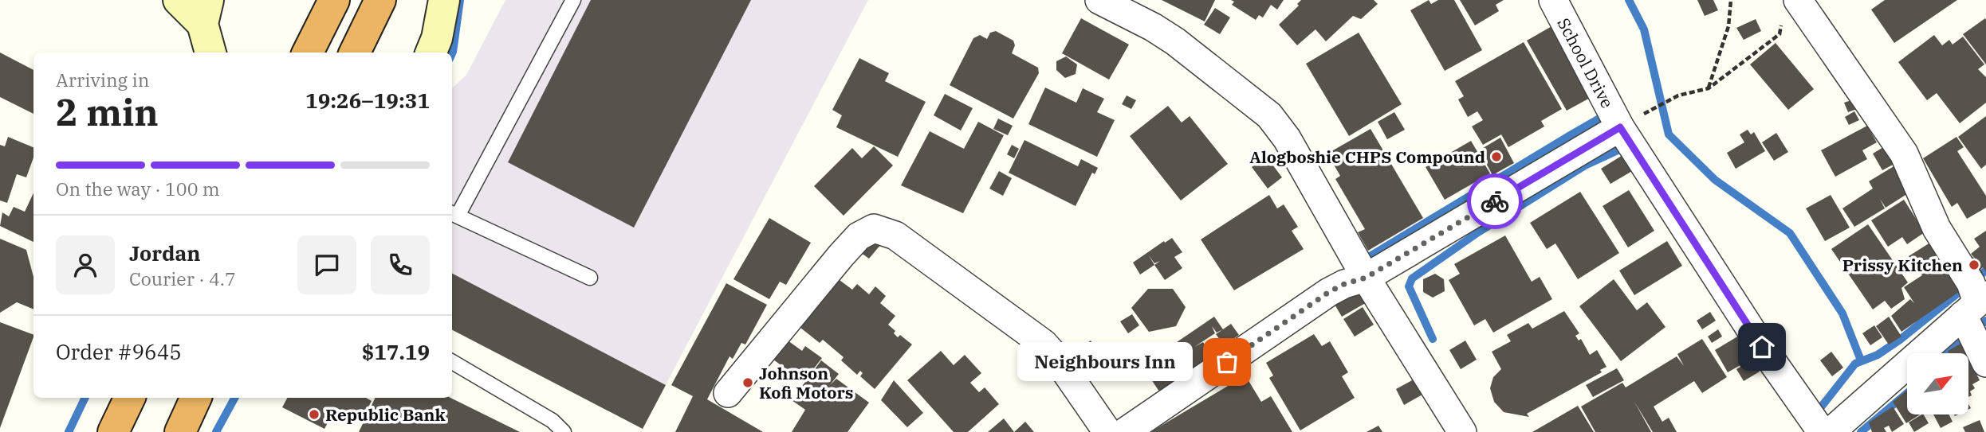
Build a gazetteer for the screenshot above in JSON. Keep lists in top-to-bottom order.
{
  "streets": {
    "street": ["School Drive"]
  },
  "places": [
    "Alogboshie CHPS Compound",
    "Prissy Kitchen",
    "Neighbours Inn",
    "Johnson Kofi Motors",
    "Republic Bank"
  ],
  "north": "top right",
  "page": {
    "heading": ["2 min", "Arriving in", "19:26–19:31"],
    "panel": [
      "Jordan",
      "Courier · 4.7",
      "Order #9645",
      "$17.19"
    ],
    "bar": "On the way · 100 m",
    "bubble": "Neighbours Inn"
  }
}
